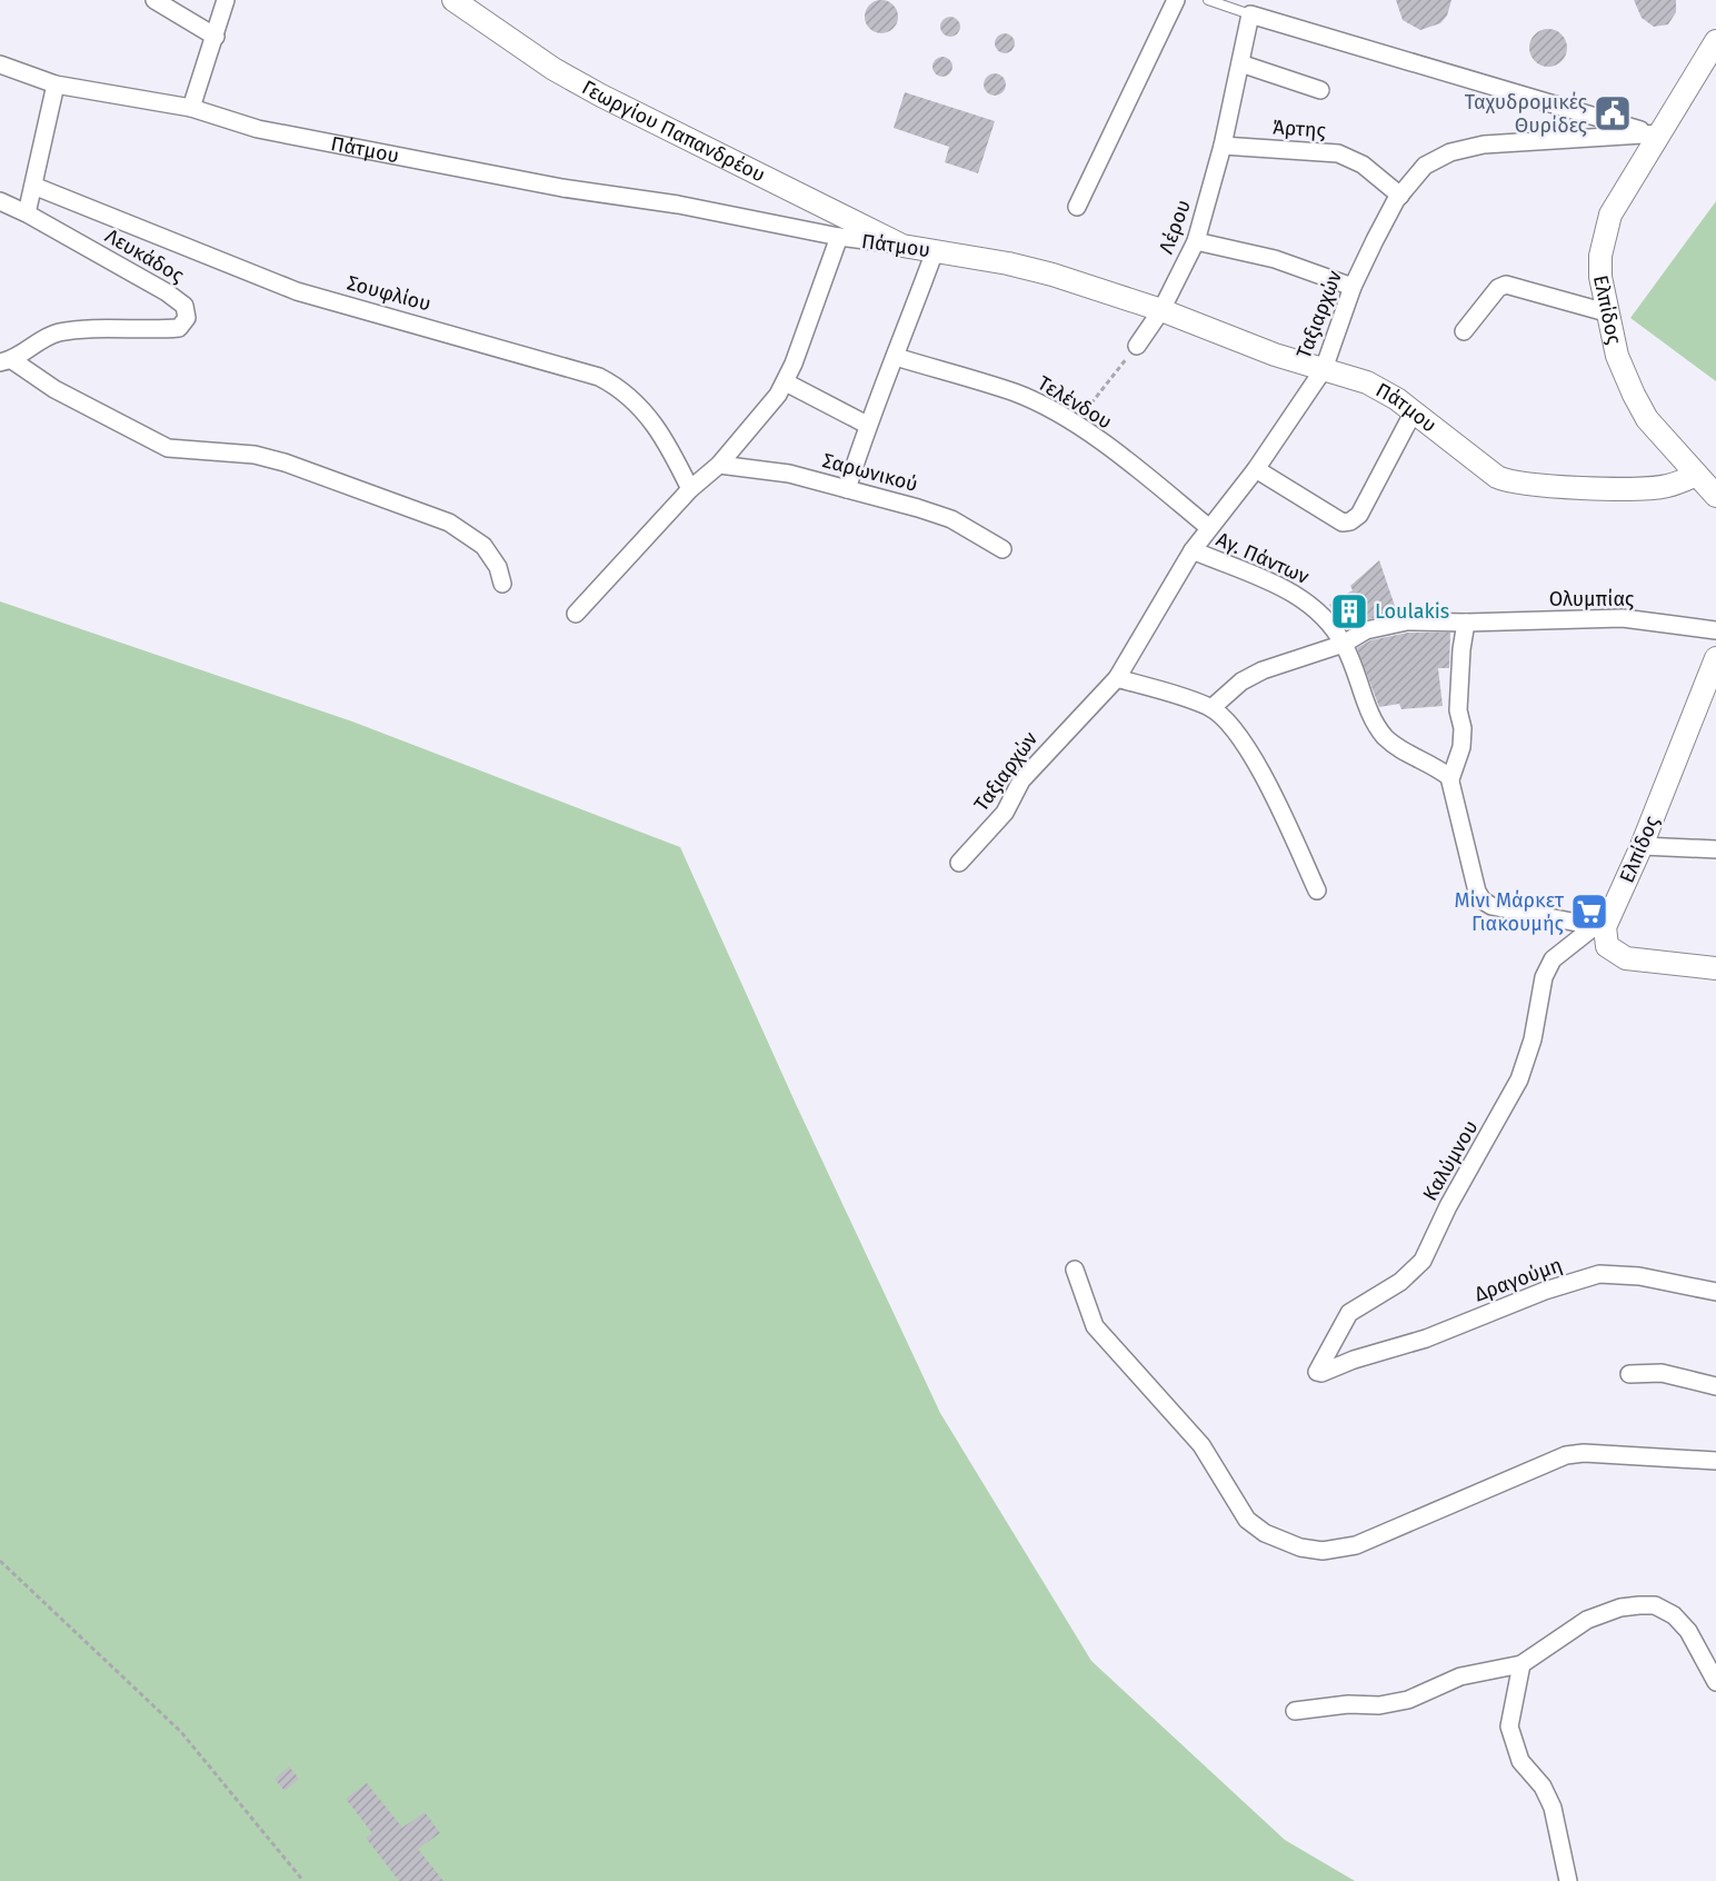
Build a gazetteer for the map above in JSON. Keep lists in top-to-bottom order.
{
  "streets": {
    "street": [
      "Άρτης",
      "Γεωργίου Παπανδρέου",
      "Πάτμου",
      "Λέρου",
      "Λευκάδος",
      "Σουφλίου",
      "Ελπίδος",
      "Ταξιαρχών",
      "Τελένδου",
      "Σαρωνικού",
      "Αγ. Πάντων",
      "Ολυμπίας",
      "Καλύμνου",
      "Δραγούμη"
    ]
  },
  "crossings": [
    ["Άρτης", "Λέρου"],
    ["Άρτης", "Ταξιαρχών"],
    ["Γεωργίου Παπανδρέου", "Πάτμου"],
    ["Πάτμου", "Λέρου"],
    ["Πάτμου", "Ελπίδος"],
    ["Πάτμου", "Ταξιαρχών"],
    ["Ελπίδος", "Ταξιαρχών"],
    ["Ελπίδος", "Καλύμνου"],
    ["Ταξιαρχών", "Τελένδου"],
    ["Ταξιαρχών", "Αγ. Πάντων"],
    ["Αγ. Πάντων", "Ολυμπίας"],
    ["Καλύμνου", "Δραγούμη"]
  ],
  "places": {
    "public building": ["Ταχυδρομικές Θυρίδες"],
    "building": ["Loulakis"],
    "supermarket": ["Μίνι Μάρκετ Γιακουμής"]
  }
}
